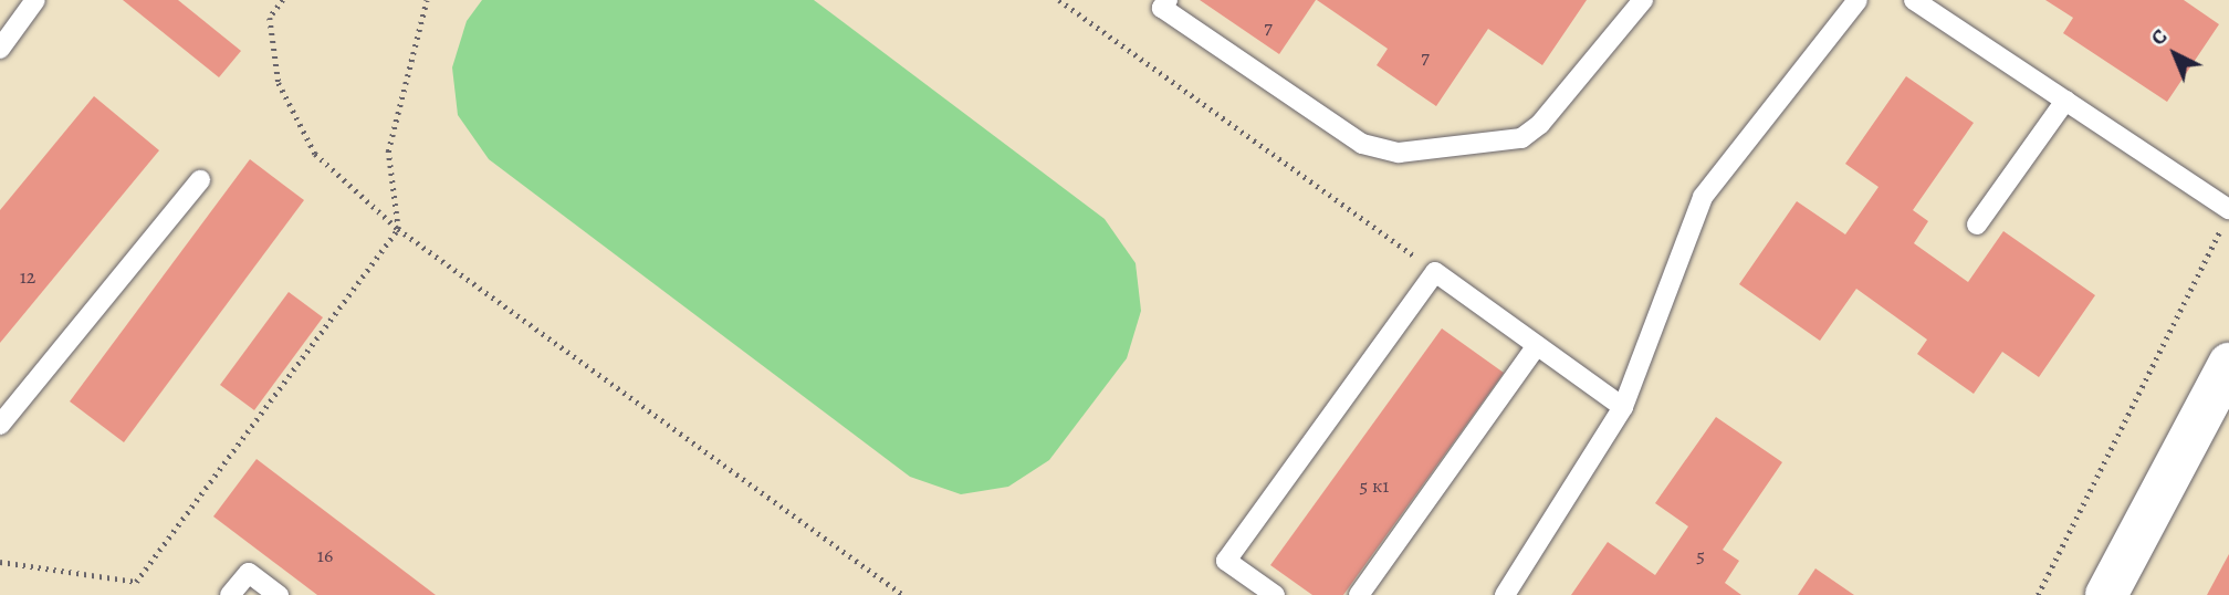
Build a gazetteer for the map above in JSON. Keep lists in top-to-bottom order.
{
  "house_numbers": [
    "7",
    "7",
    "12",
    "5 к1",
    "16",
    "5"
  ],
  "north": "top left"
}
